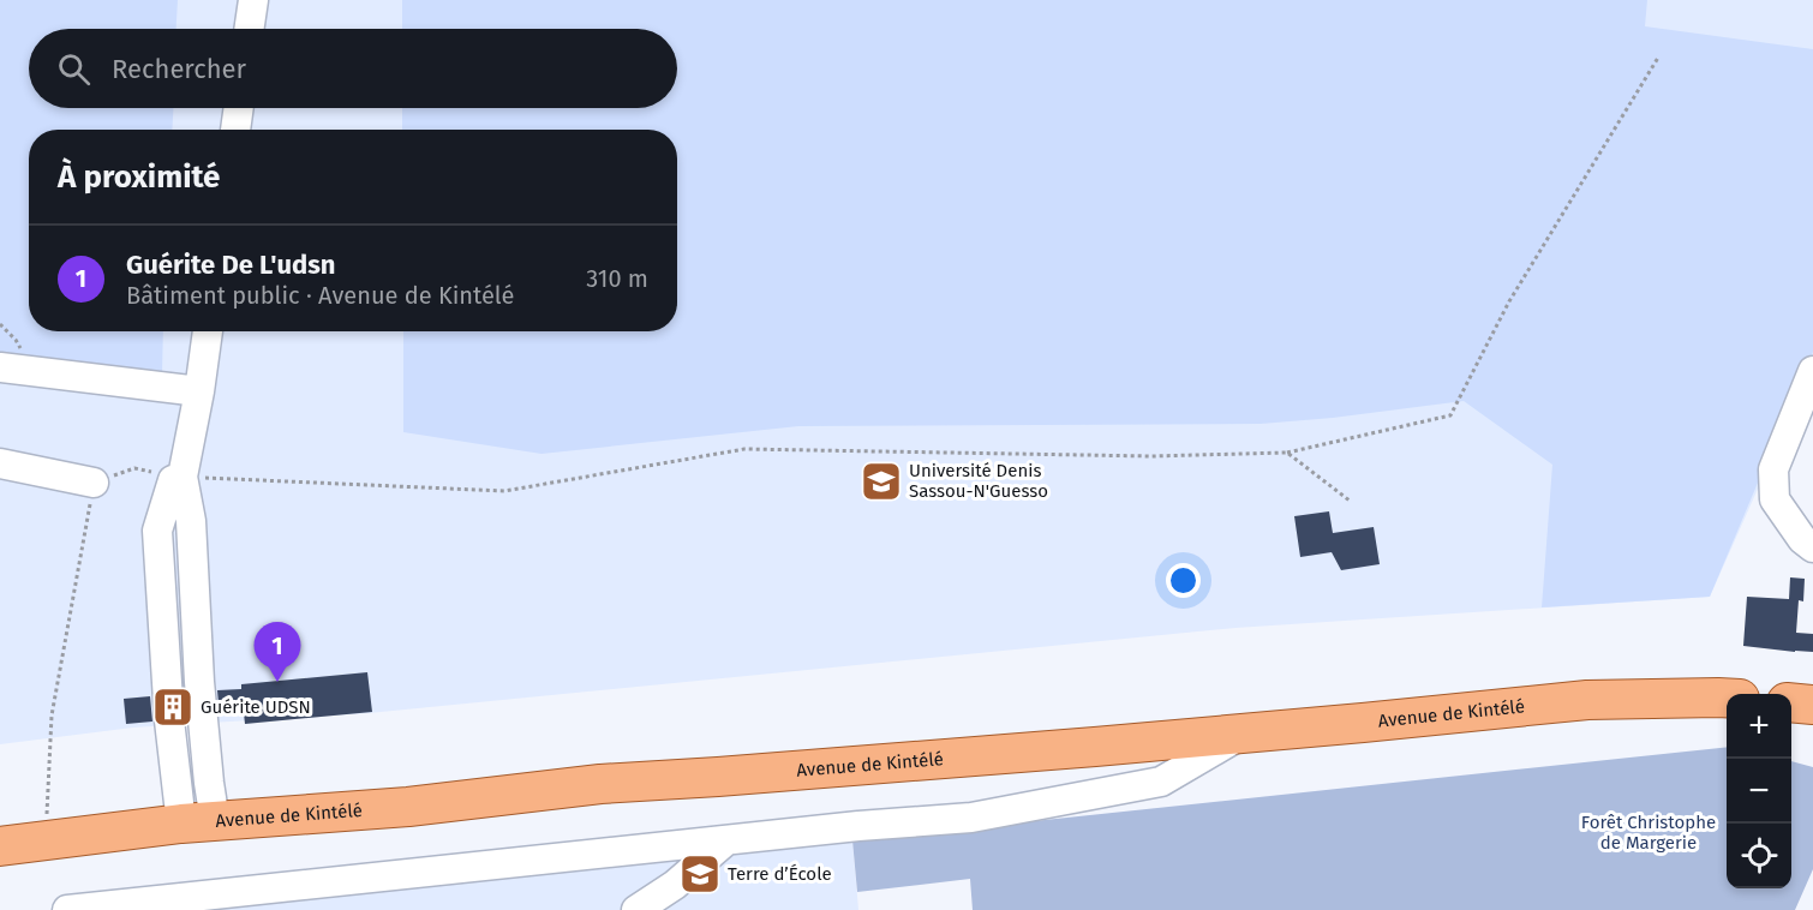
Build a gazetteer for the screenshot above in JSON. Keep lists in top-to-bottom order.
{
  "streets": {
    "main road": ["Avenue de Kintélé"]
  },
  "parks": ["Forêt Christophe de Margerie"],
  "places": {
    "school or university": ["Université Denis Sassou-N'Guesso", "Terre d’École"],
    "building": ["Guérite UDSN"]
  },
  "page": {
    "search": "Rechercher",
    "heading": "À proximité",
    "list": [
      {
        "mark": "1",
        "name": "Guérite De L'udsn",
        "note": "Bâtiment public · Avenue de Kintélé",
        "value": "310 m"
      }
    ],
    "pins": "1",
    "map_buttons": ["+", "−"]
  }
}
